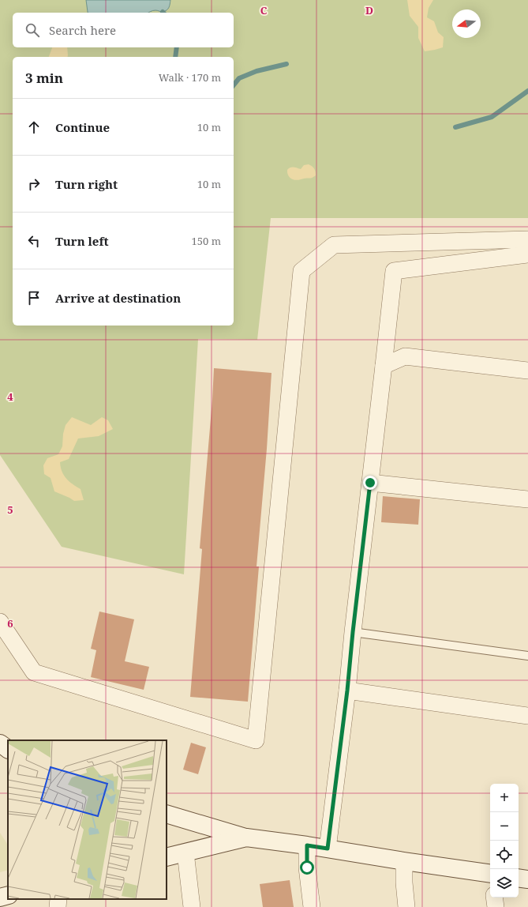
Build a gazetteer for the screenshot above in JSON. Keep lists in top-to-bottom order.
{
  "north": "left",
  "page": {
    "search": "Search here",
    "heading": ["3 min", "Walk · 170 m"],
    "list": [
      ["Continue", "10 m"],
      ["Turn right", "10 m"],
      ["Turn left", "150 m"],
      "Arrive at destination"
    ],
    "map_buttons": ["+", "−"]
  },
  "grid": {
    "columns": ["C", "D"],
    "rows": ["4", "5", "6"]
  }
}
